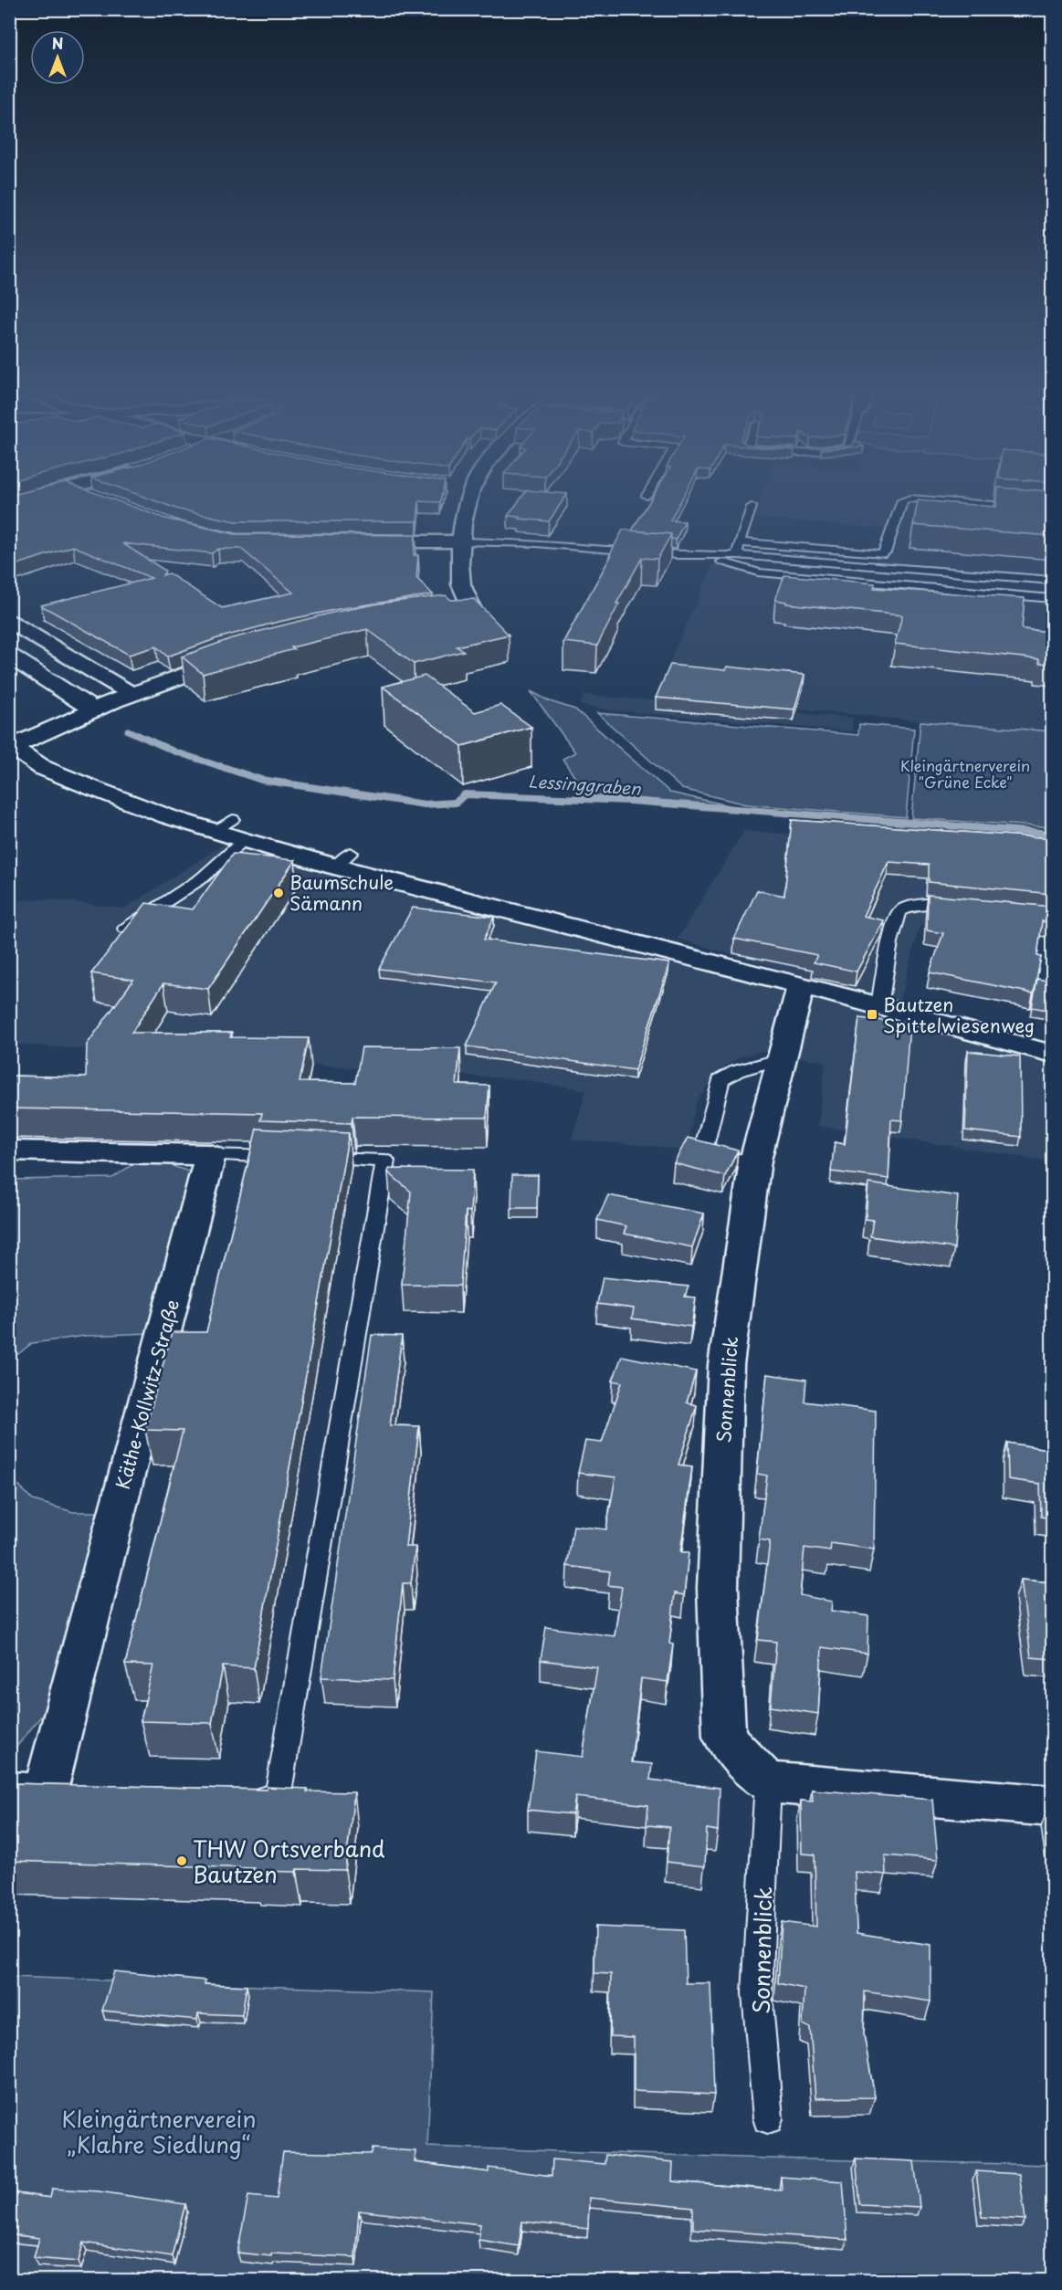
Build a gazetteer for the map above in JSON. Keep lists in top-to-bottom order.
{
  "streets": {
    "street": ["Sonnenblick", "Käthe-Kollwitz-Straße"]
  },
  "water": ["Lessinggraben"],
  "parks": ["Kleingärtnerverein \"Grüne Ecke\"", "Kleingärtnerverein „Klahre Siedlung“"],
  "places": {
    "other": ["Baumschule Sämann", "THW Ortsverband Bautzen"],
    "transit": ["Bautzen Spittelwiesenweg"]
  },
  "north": "top"
}
